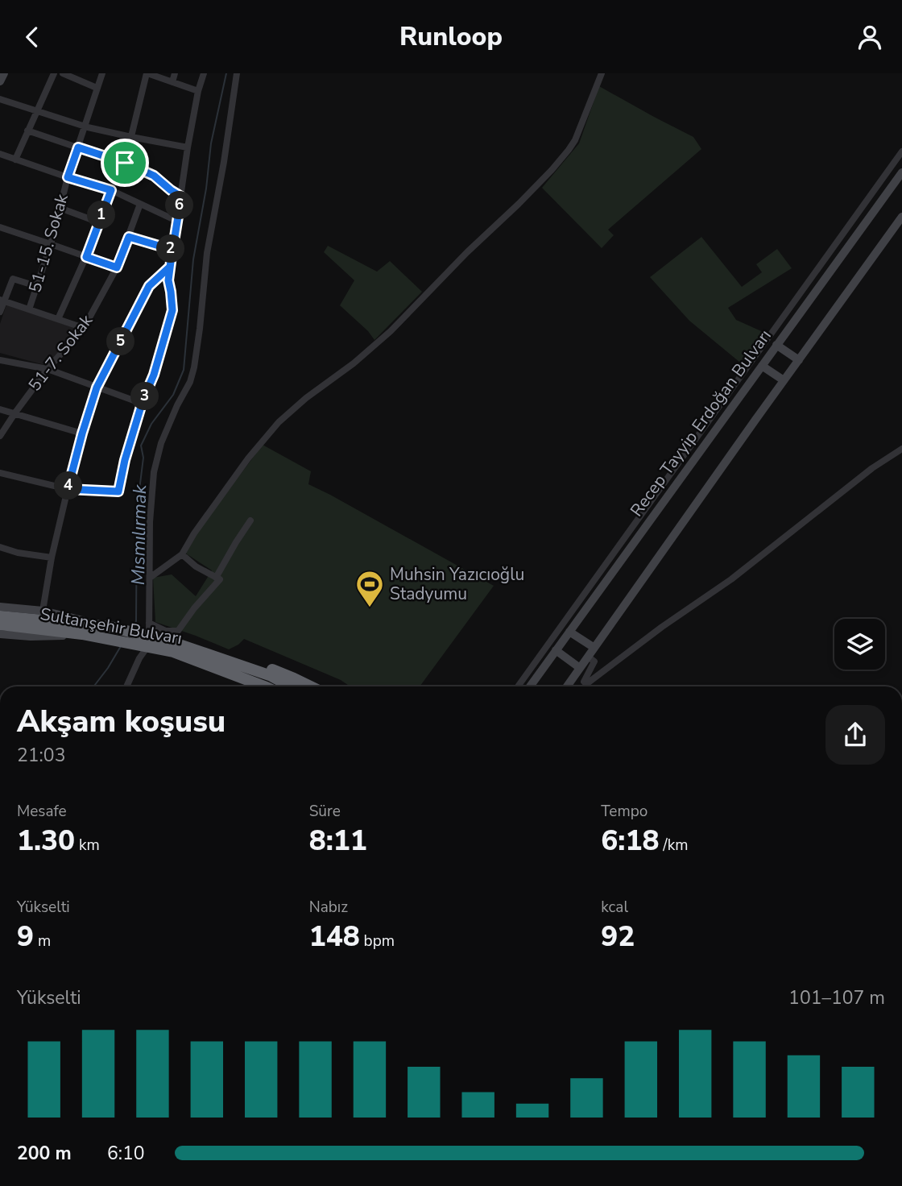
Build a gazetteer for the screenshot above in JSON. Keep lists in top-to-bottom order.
{
  "streets": {
    "highway": ["Sultanşehir Bulvarı"],
    "street": ["51-15. Sokak", "51-7. Sokak", "Recep Tayyip Erdoğan Bulvarı"]
  },
  "water": ["Mısmılırmak"],
  "places": {
    "sports": ["Muhsin Yazıcıoğlu Stadyumu"]
  },
  "page": {
    "header": "Runloop",
    "pins": [
      "6",
      "1",
      "2",
      "5",
      "3",
      "4"
    ],
    "heading": ["Akşam koşusu", "21:03"],
    "stats": [
      ["Mesafe", "1.30 km"],
      ["Süre", "8:11"],
      ["Tempo", "6:18 /km"],
      ["Yükselti", "9 m"],
      ["Nabız", "148 bpm"],
      ["kcal", "92"]
    ],
    "chart": ["Yükselti", "101–107 m"],
    "list": [
      {
        "name": "200 m",
        "note": "6:10"
      }
    ]
  }
}
